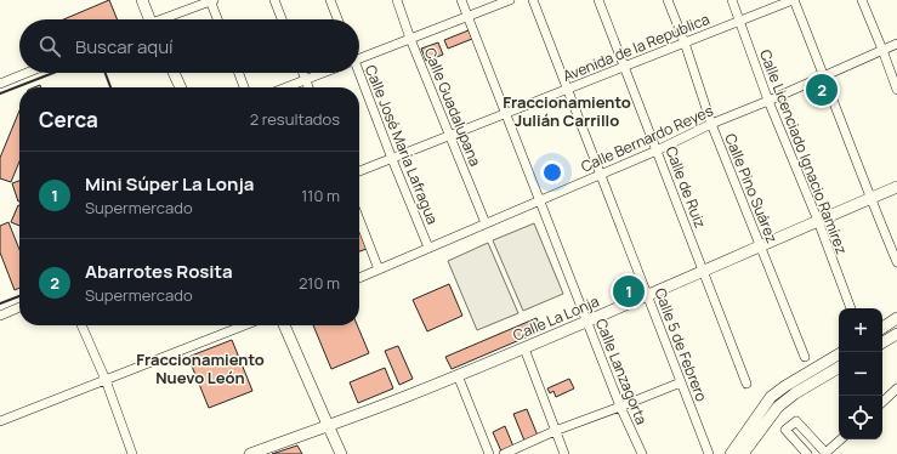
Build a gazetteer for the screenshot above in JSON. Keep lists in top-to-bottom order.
{
  "streets": {
    "street": [
      "Avenida de la República",
      "Calle Guadalupana",
      "Calle Bernardo Reyes",
      "Calle José María Lafragua",
      "Calle Licenciado Ignacio Ramírez",
      "Calle de Ruiz",
      "Calle Pino Suárez",
      "Calle La Lonja",
      "Calle 5 de Febrero",
      "Calle Lanzagorta"
    ]
  },
  "crossings": [
    ["Avenida de la República", "Calle Guadalupana"],
    ["Avenida de la República", "Calle José María Lafragua"],
    ["Avenida de la República", "Calle Licenciado Ignacio Ramírez"],
    ["Avenida de la República", "Calle de Ruiz"],
    ["Avenida de la República", "Calle Pino Suárez"],
    ["Avenida de la República", "Calle 5 de Febrero"],
    ["Avenida de la República", "Calle Lanzagorta"],
    ["Calle Guadalupana", "Calle Bernardo Reyes"],
    ["Calle Bernardo Reyes", "Calle José María Lafragua"],
    ["Calle Bernardo Reyes", "Calle Licenciado Ignacio Ramírez"],
    ["Calle Bernardo Reyes", "Calle de Ruiz"],
    ["Calle Bernardo Reyes", "Calle Pino Suárez"],
    ["Calle Bernardo Reyes", "Calle 5 de Febrero"],
    ["Calle Bernardo Reyes", "Calle Lanzagorta"],
    ["Calle Licenciado Ignacio Ramírez", "Calle La Lonja"],
    ["Calle de Ruiz", "Calle La Lonja"],
    ["Calle Pino Suárez", "Calle La Lonja"],
    ["Calle La Lonja", "Calle 5 de Febrero"],
    ["Calle La Lonja", "Calle Lanzagorta"]
  ],
  "districts": ["Fraccionamiento Julián Carrillo", "Fraccionamiento Nuevo León"],
  "page": {
    "search": "Buscar aquí",
    "pins": ["2", "1"],
    "heading": ["Cerca", "2 resultados"],
    "list": [
      {
        "mark": "1",
        "name": "Mini Súper La Lonja",
        "note": "Supermercado",
        "value": "110 m"
      },
      {
        "mark": "2",
        "name": "Abarrotes Rosita",
        "note": "Supermercado",
        "value": "210 m"
      }
    ],
    "map_buttons": ["+", "−"]
  }
}
